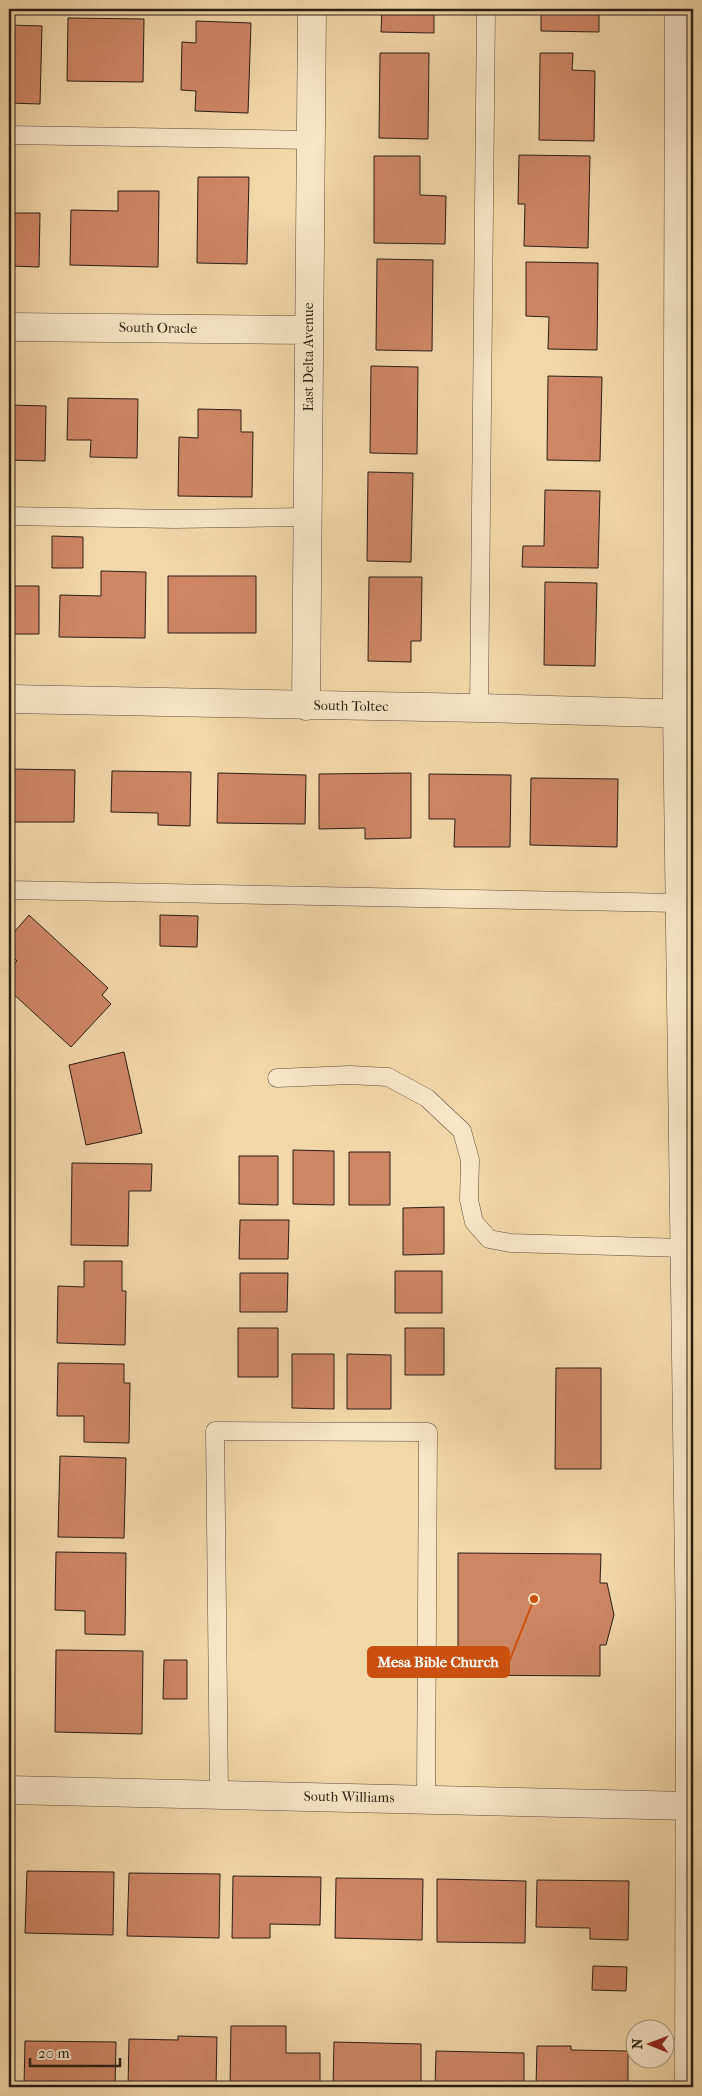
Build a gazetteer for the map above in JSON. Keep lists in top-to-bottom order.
{
  "streets": {
    "street": [
      "South Oracle",
      "East Delta Avenue",
      "South Toltec",
      "South Williams"
    ]
  },
  "crossings": [
    ["South Oracle", "East Delta Avenue"],
    ["East Delta Avenue", "South Toltec"]
  ],
  "places": ["Mesa Bible Church"],
  "scale_bar": "20 m",
  "north": "left"
}
